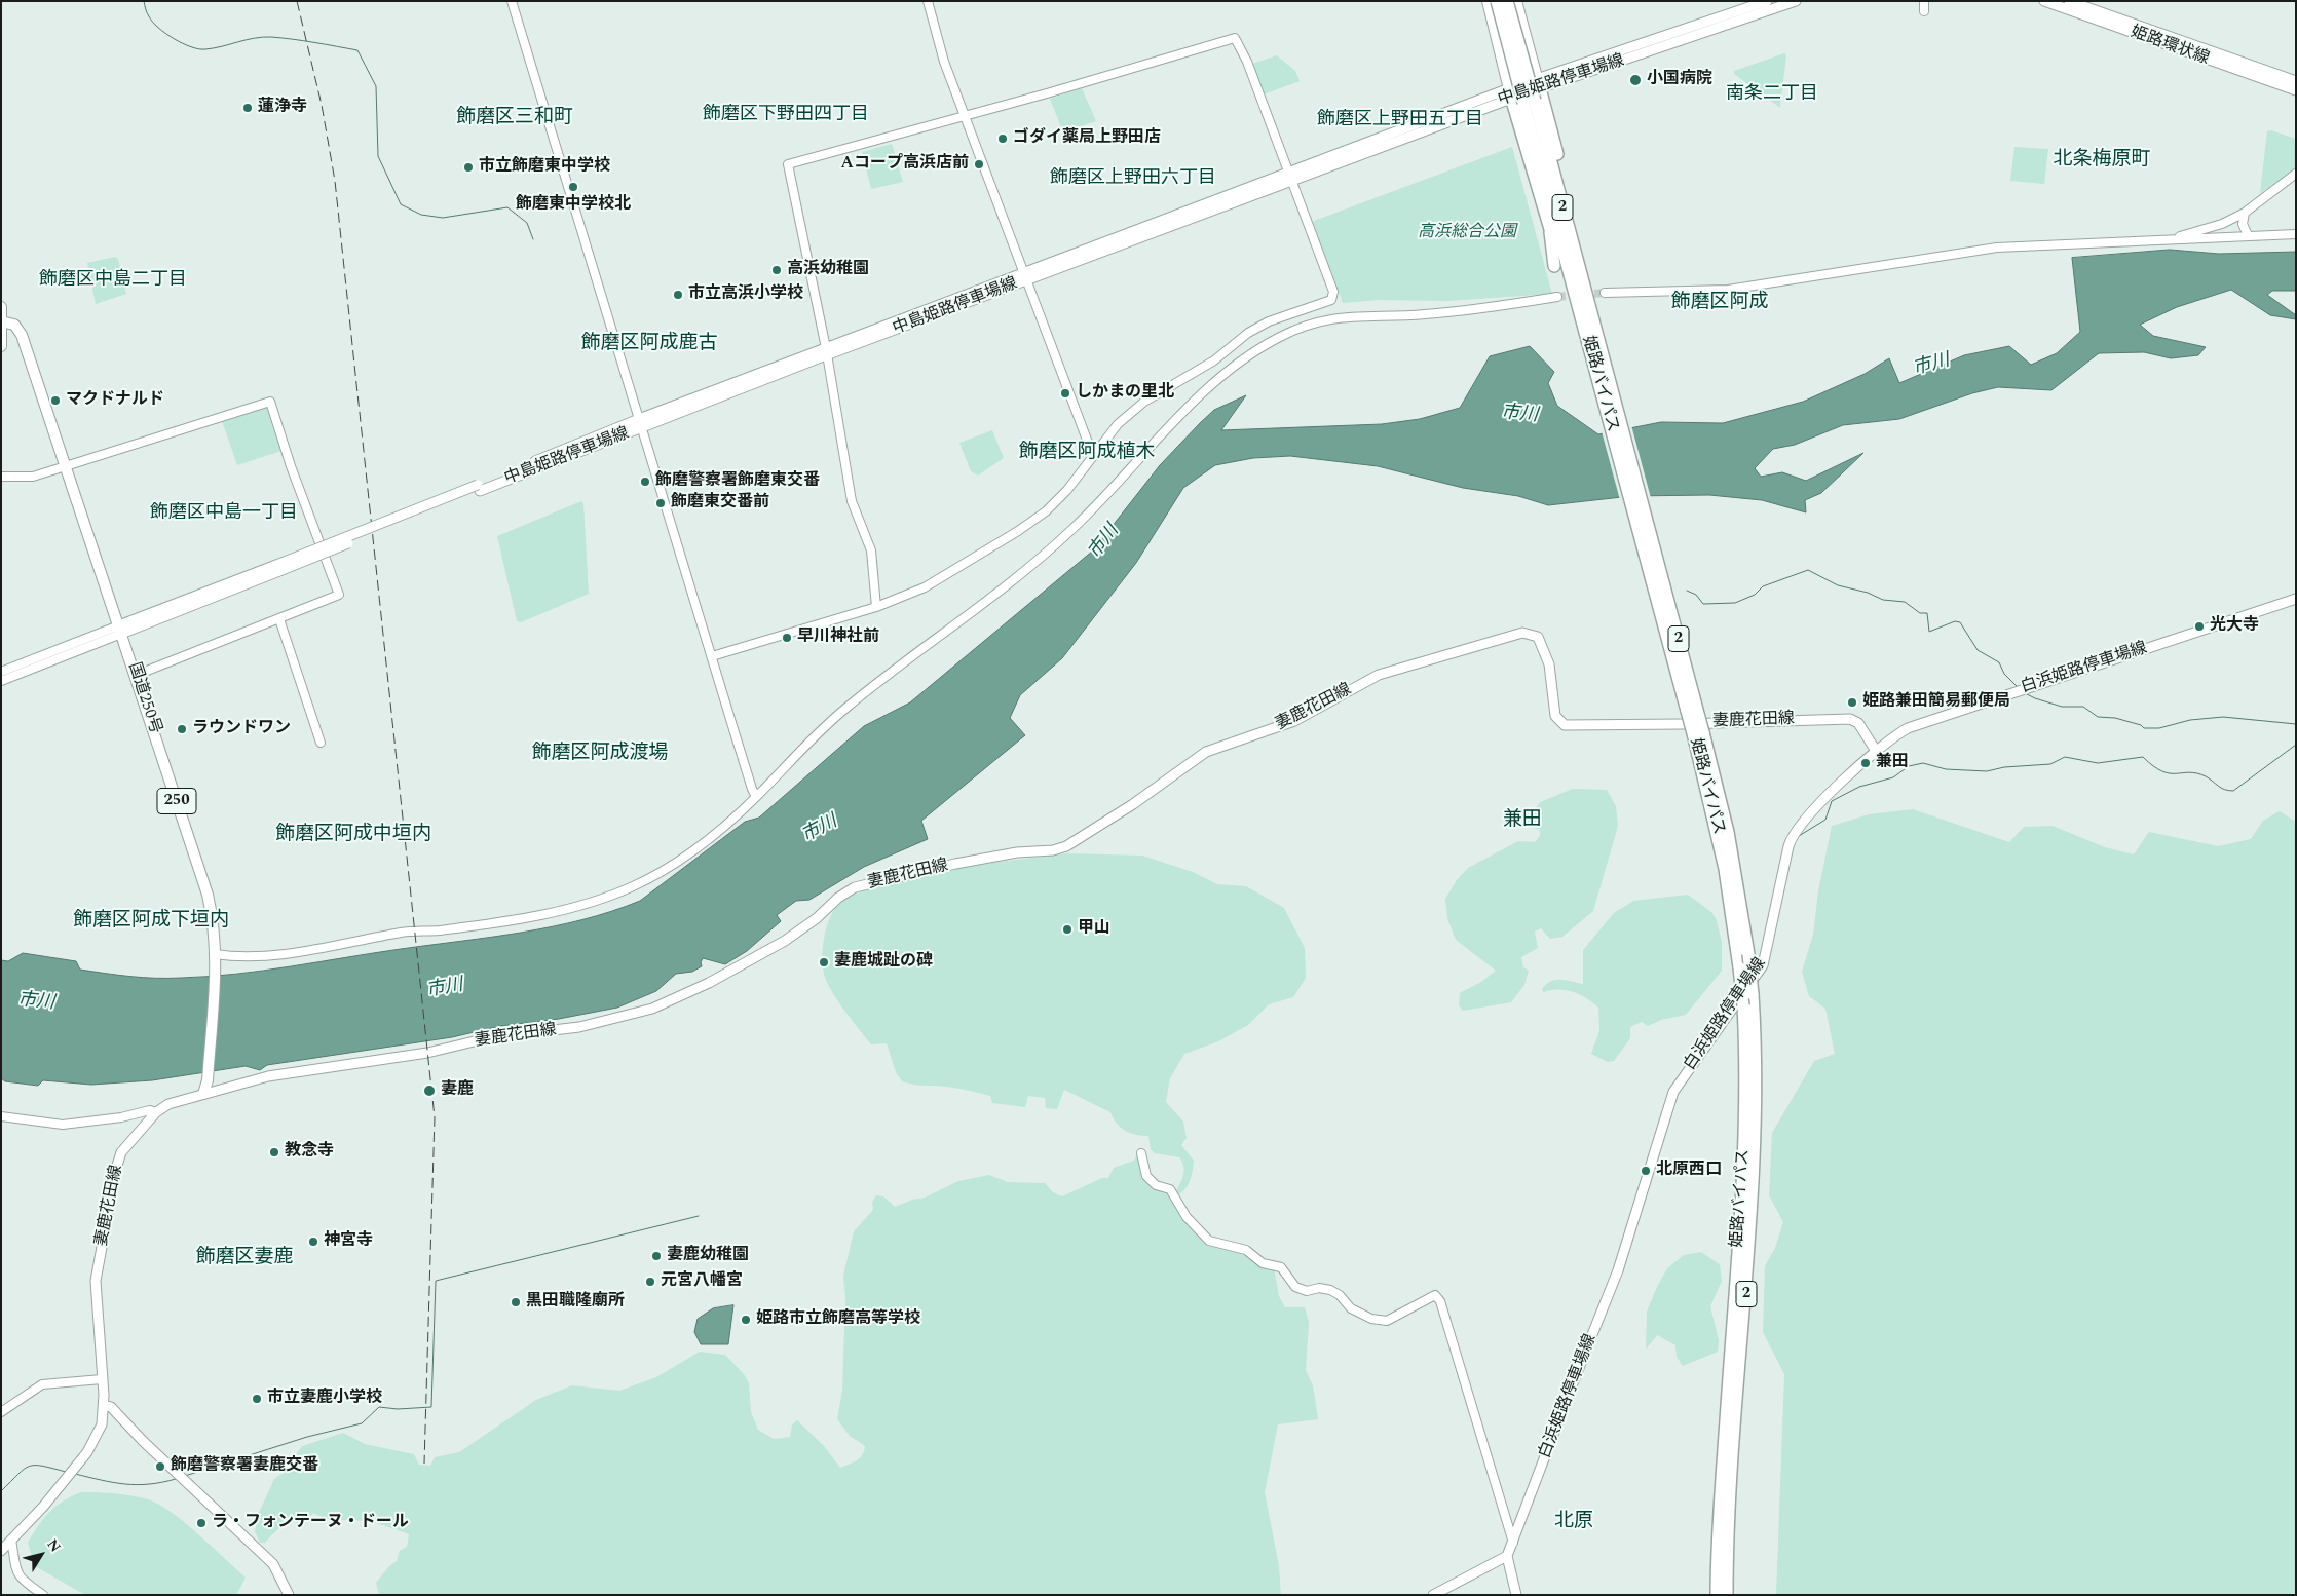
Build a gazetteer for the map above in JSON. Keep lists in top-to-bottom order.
{
  "streets": {
    "highway": [
      "2",
      "姫路バイパス",
      "国道250号",
      "250"
    ],
    "main road": [
      "姫路環状線",
      "中島姫路停車場線",
      "白浜姫路停車場線",
      "妻鹿花田線"
    ]
  },
  "crossings": [
    ["中島姫路停車場線", "国道250号"],
    ["白浜姫路停車場線", "妻鹿花田線"],
    ["国道250号", "妻鹿花田線"]
  ],
  "districts": [
    "南条二丁目",
    "飾磨区下野田四丁目",
    "飾磨区三和町",
    "飾磨区上野田五丁目",
    "北条梅原町",
    "飾磨区上野田六丁目",
    "飾磨区中島二丁目",
    "飾磨区阿成",
    "飾磨区阿成鹿古",
    "飾磨区阿成植木",
    "飾磨区中島一丁目",
    "飾磨区阿成渡場",
    "兼田",
    "飾磨区阿成中垣内",
    "飾磨区阿成下垣内",
    "飾磨区妻鹿",
    "北原"
  ],
  "water": ["市川"],
  "parks": ["高浜総合公園"],
  "places": [
    "小国病院",
    "蓮浄寺",
    "ゴダイ薬局上野田店",
    "Aコープ高浜店前",
    "市立飾磨東中学校",
    "飾磨東中学校北",
    "高浜幼稚園",
    "市立高浜小学校",
    "しかまの里北",
    "マクドナルド",
    "飾磨警察署飾磨東交番",
    "飾磨東交番前",
    "光大寺",
    "早川神社前",
    "姫路兼田簡易郵便局",
    "ラウンドワン",
    "兼田",
    "甲山",
    "妻鹿城趾の碑",
    "妻鹿",
    "教念寺",
    "北原西口",
    "神宮寺",
    "妻鹿幼稚園",
    "元宮八幡宮",
    "黒田職隆廟所",
    "姫路市立飾磨高等学校",
    "市立妻鹿小学校",
    "飾磨警察署妻鹿交番",
    "ラ・フォンテーヌ・ドール"
  ],
  "north": "top right"
}
